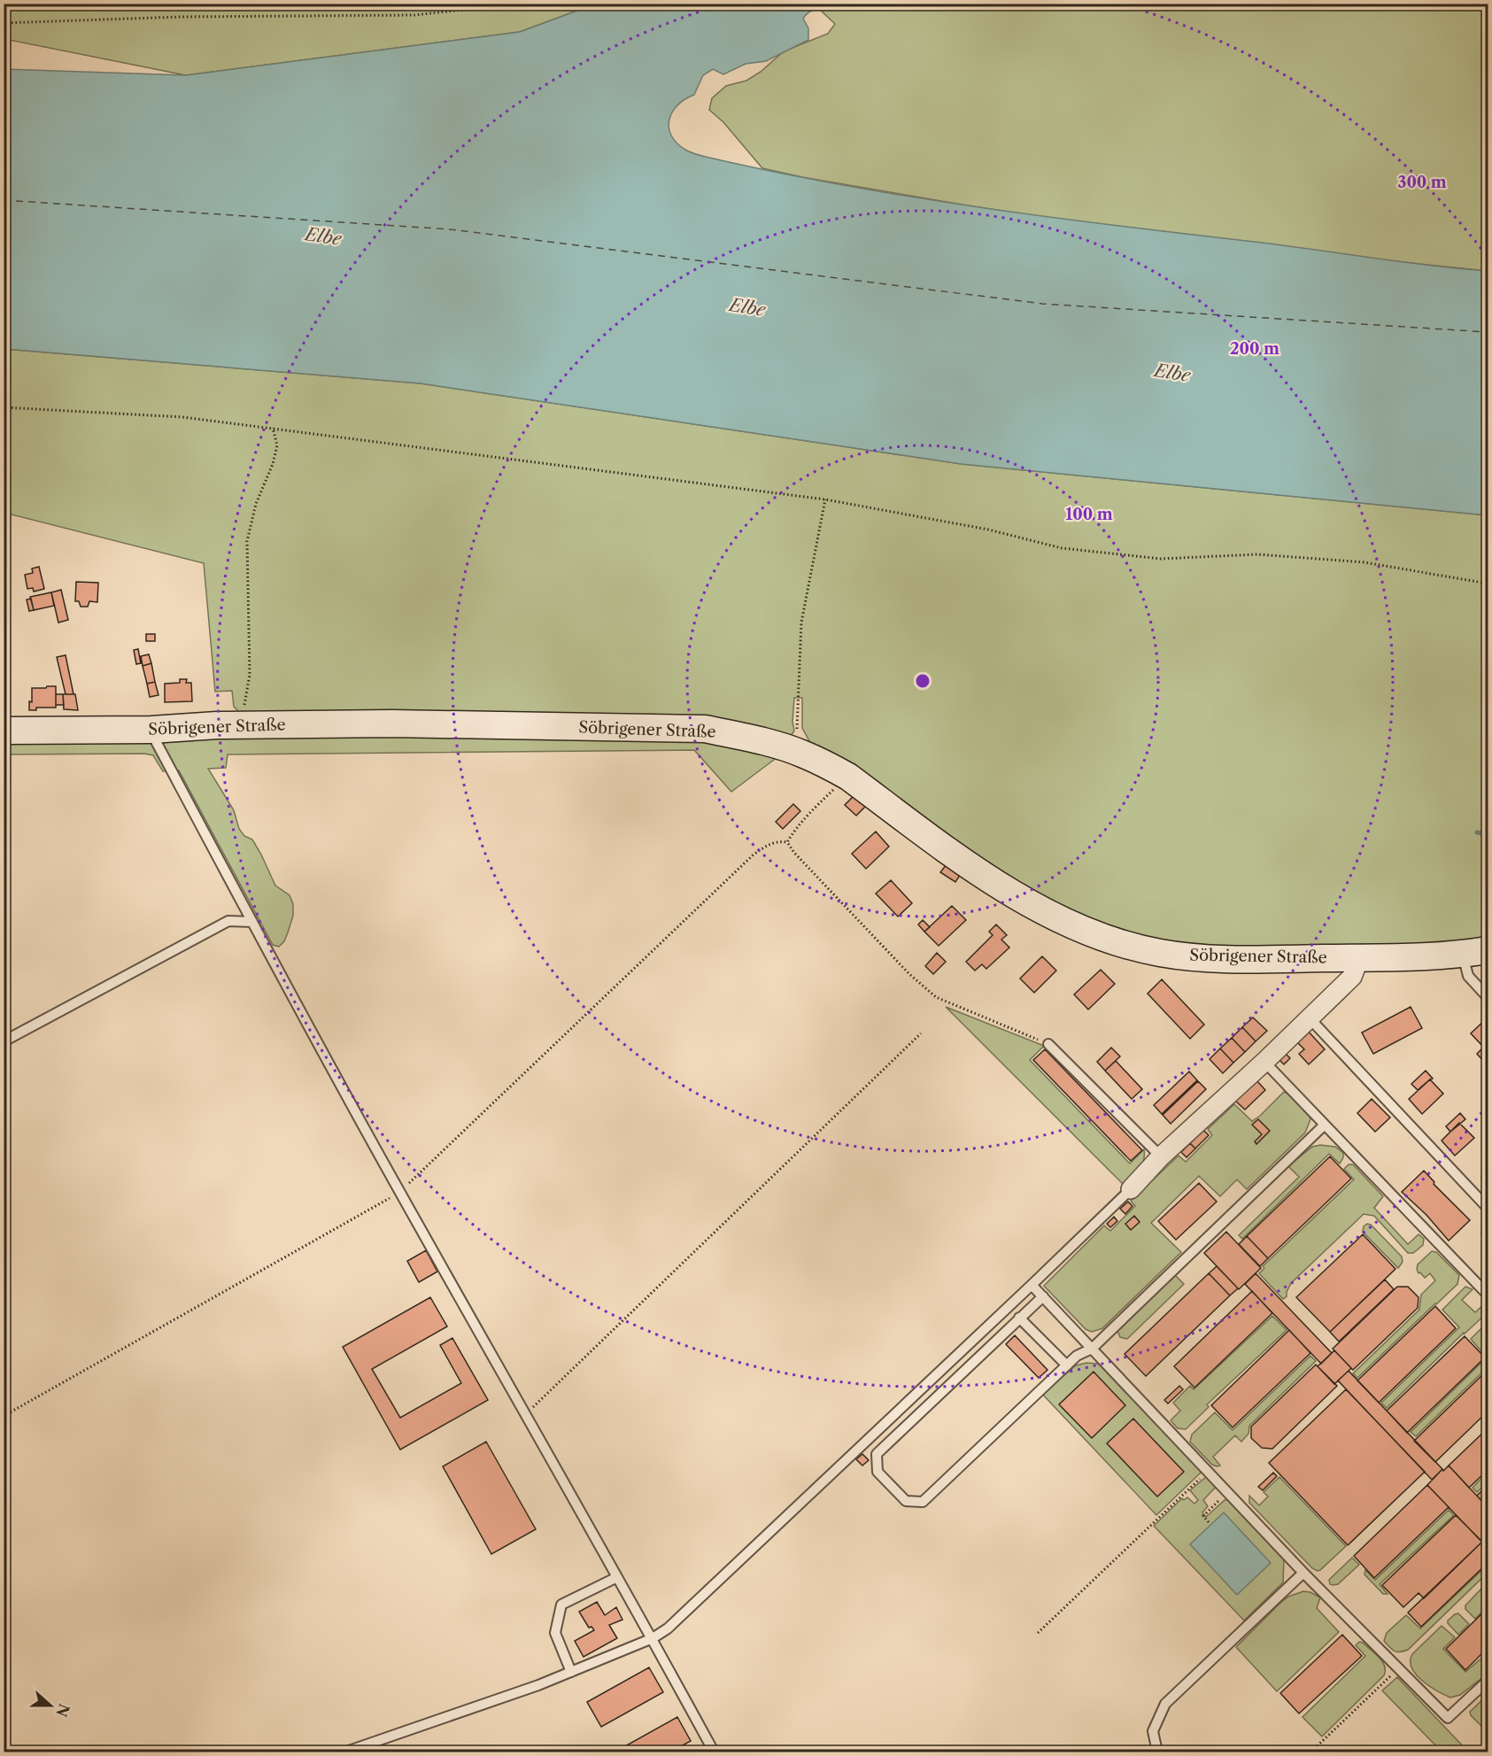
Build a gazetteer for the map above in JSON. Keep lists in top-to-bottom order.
{
  "streets": {
    "street": ["Söbrigener Straße"]
  },
  "water": ["Elbe"],
  "north": "right",
  "rings": ["300 m", "200 m", "100 m"]
}
